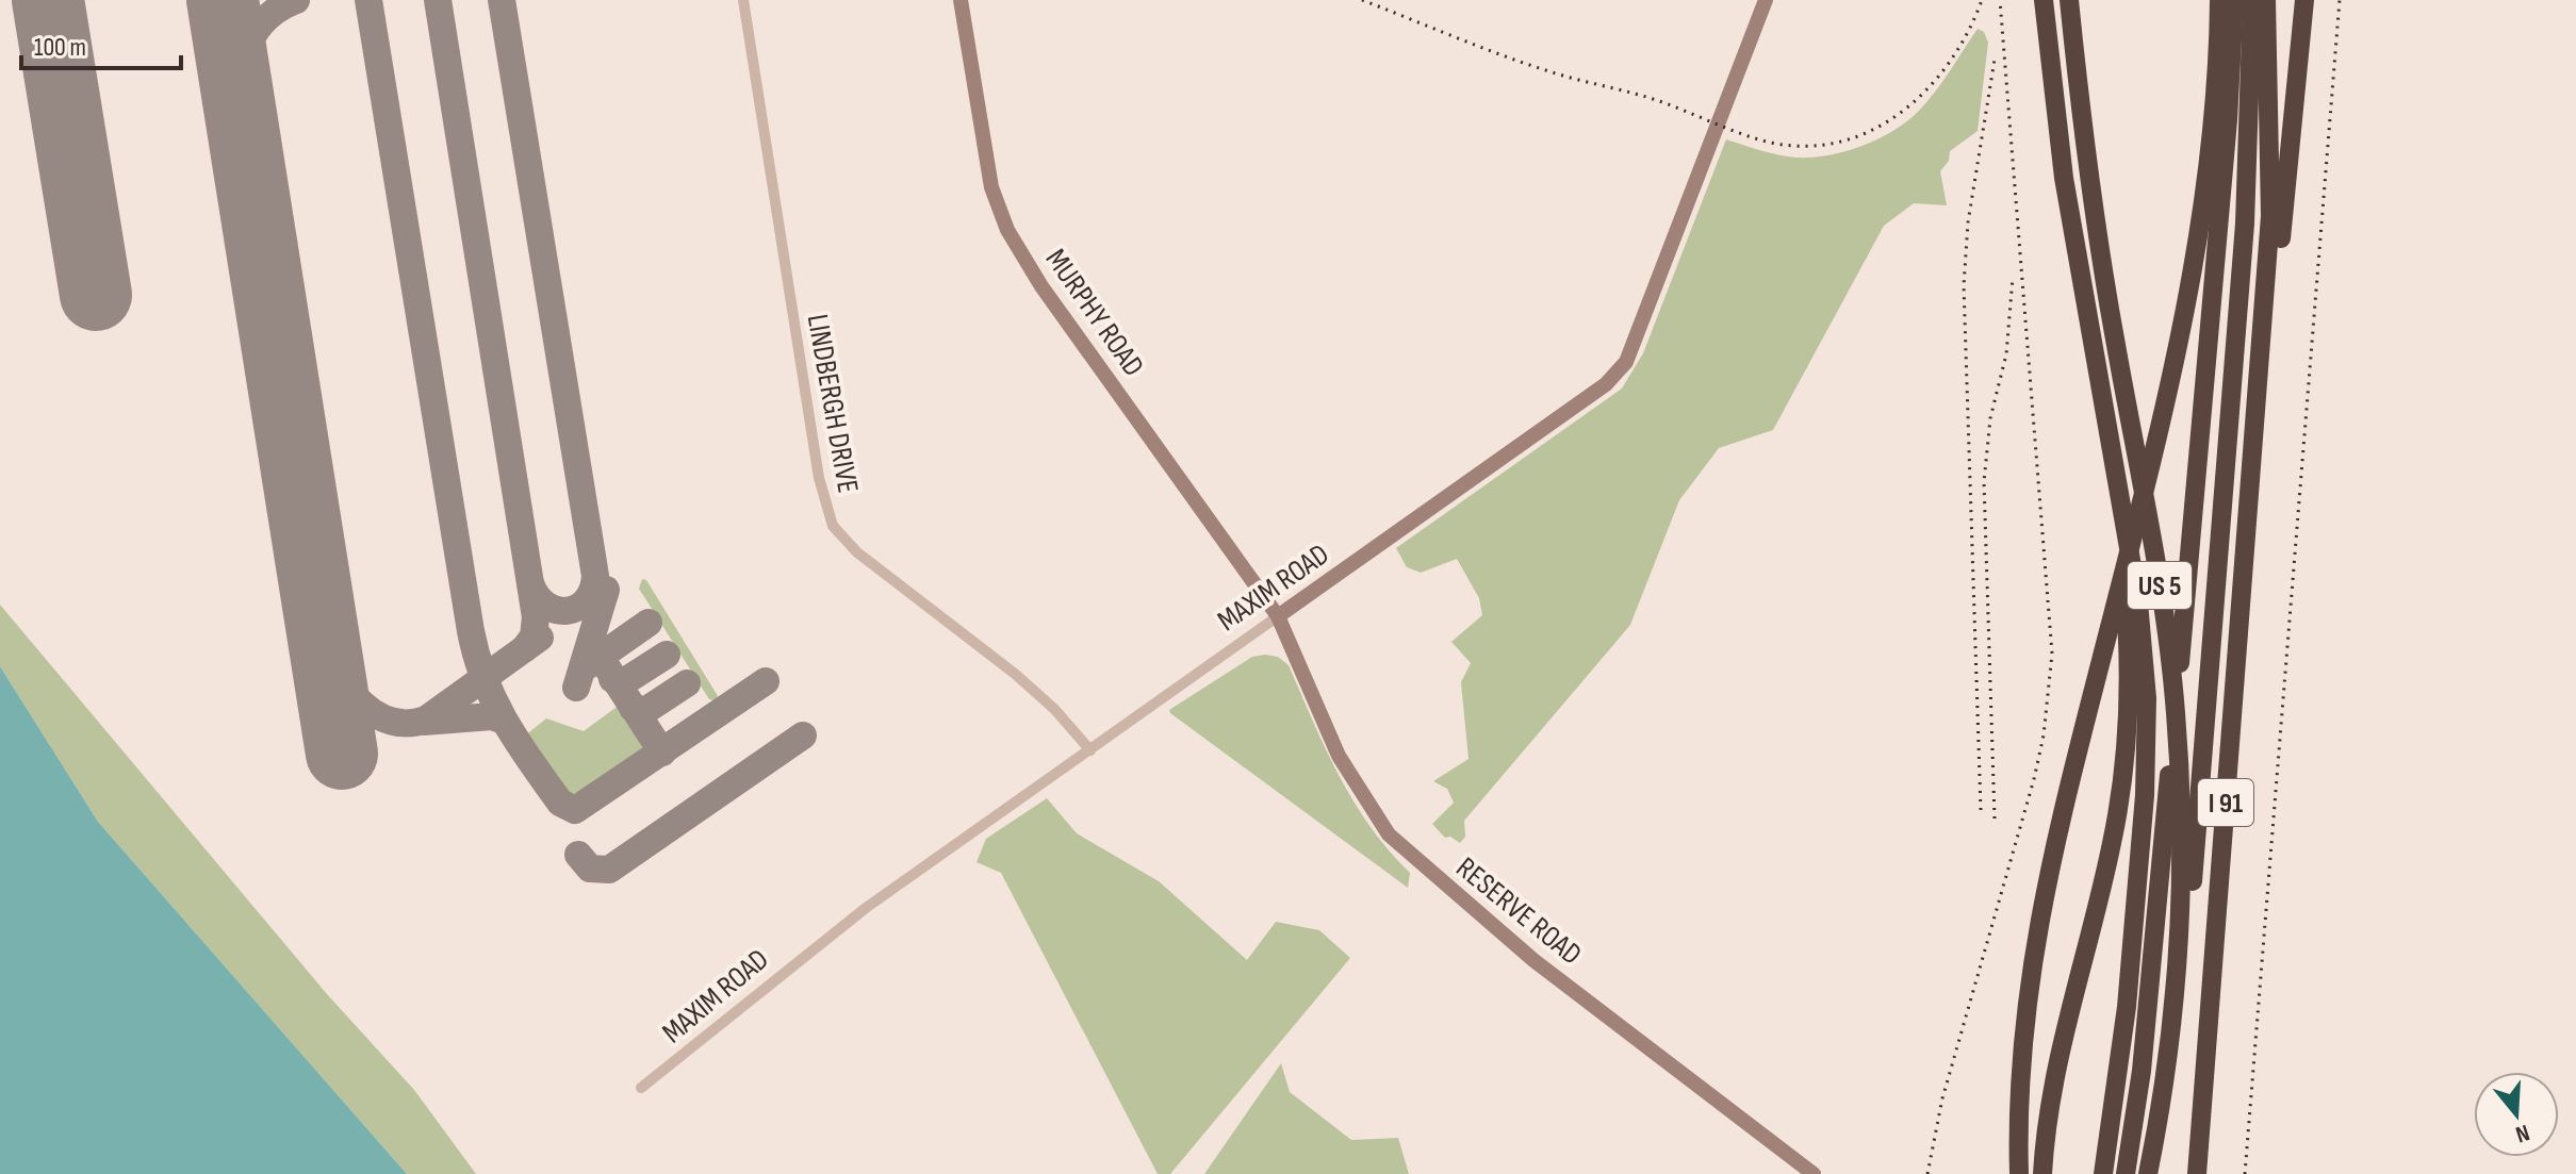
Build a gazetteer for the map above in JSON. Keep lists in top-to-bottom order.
{
  "streets": {
    "highway": ["US 5", "I 91"],
    "street": [
      "MURPHY ROAD",
      "LINDBERGH DRIVE",
      "MAXIM ROAD",
      "RESERVE ROAD"
    ]
  },
  "crossings": [
    ["MURPHY ROAD", "MAXIM ROAD"],
    ["MURPHY ROAD", "RESERVE ROAD"],
    ["LINDBERGH DRIVE", "MAXIM ROAD"],
    ["MAXIM ROAD", "RESERVE ROAD"]
  ],
  "scale_bar": "100 m",
  "north": "bottom"
}
